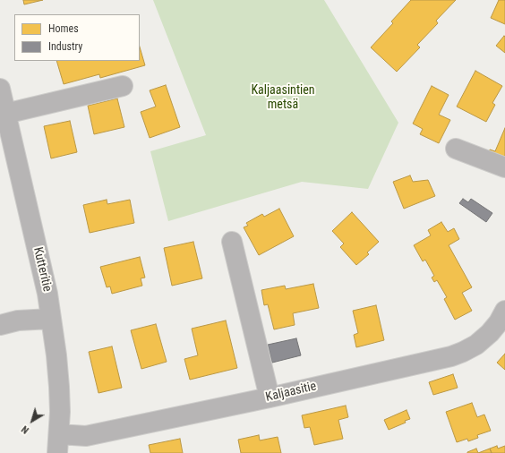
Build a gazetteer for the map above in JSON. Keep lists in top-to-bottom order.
{
  "streets": {
    "street": ["Kutteritie", "Kaljaasitie"]
  },
  "crossings": [
    ["Kutteritie", "Kaljaasitie"]
  ],
  "parks": ["Kaljaasintien metsä"],
  "legend": ["Homes", "Industry"],
  "north": "bottom left"
}
